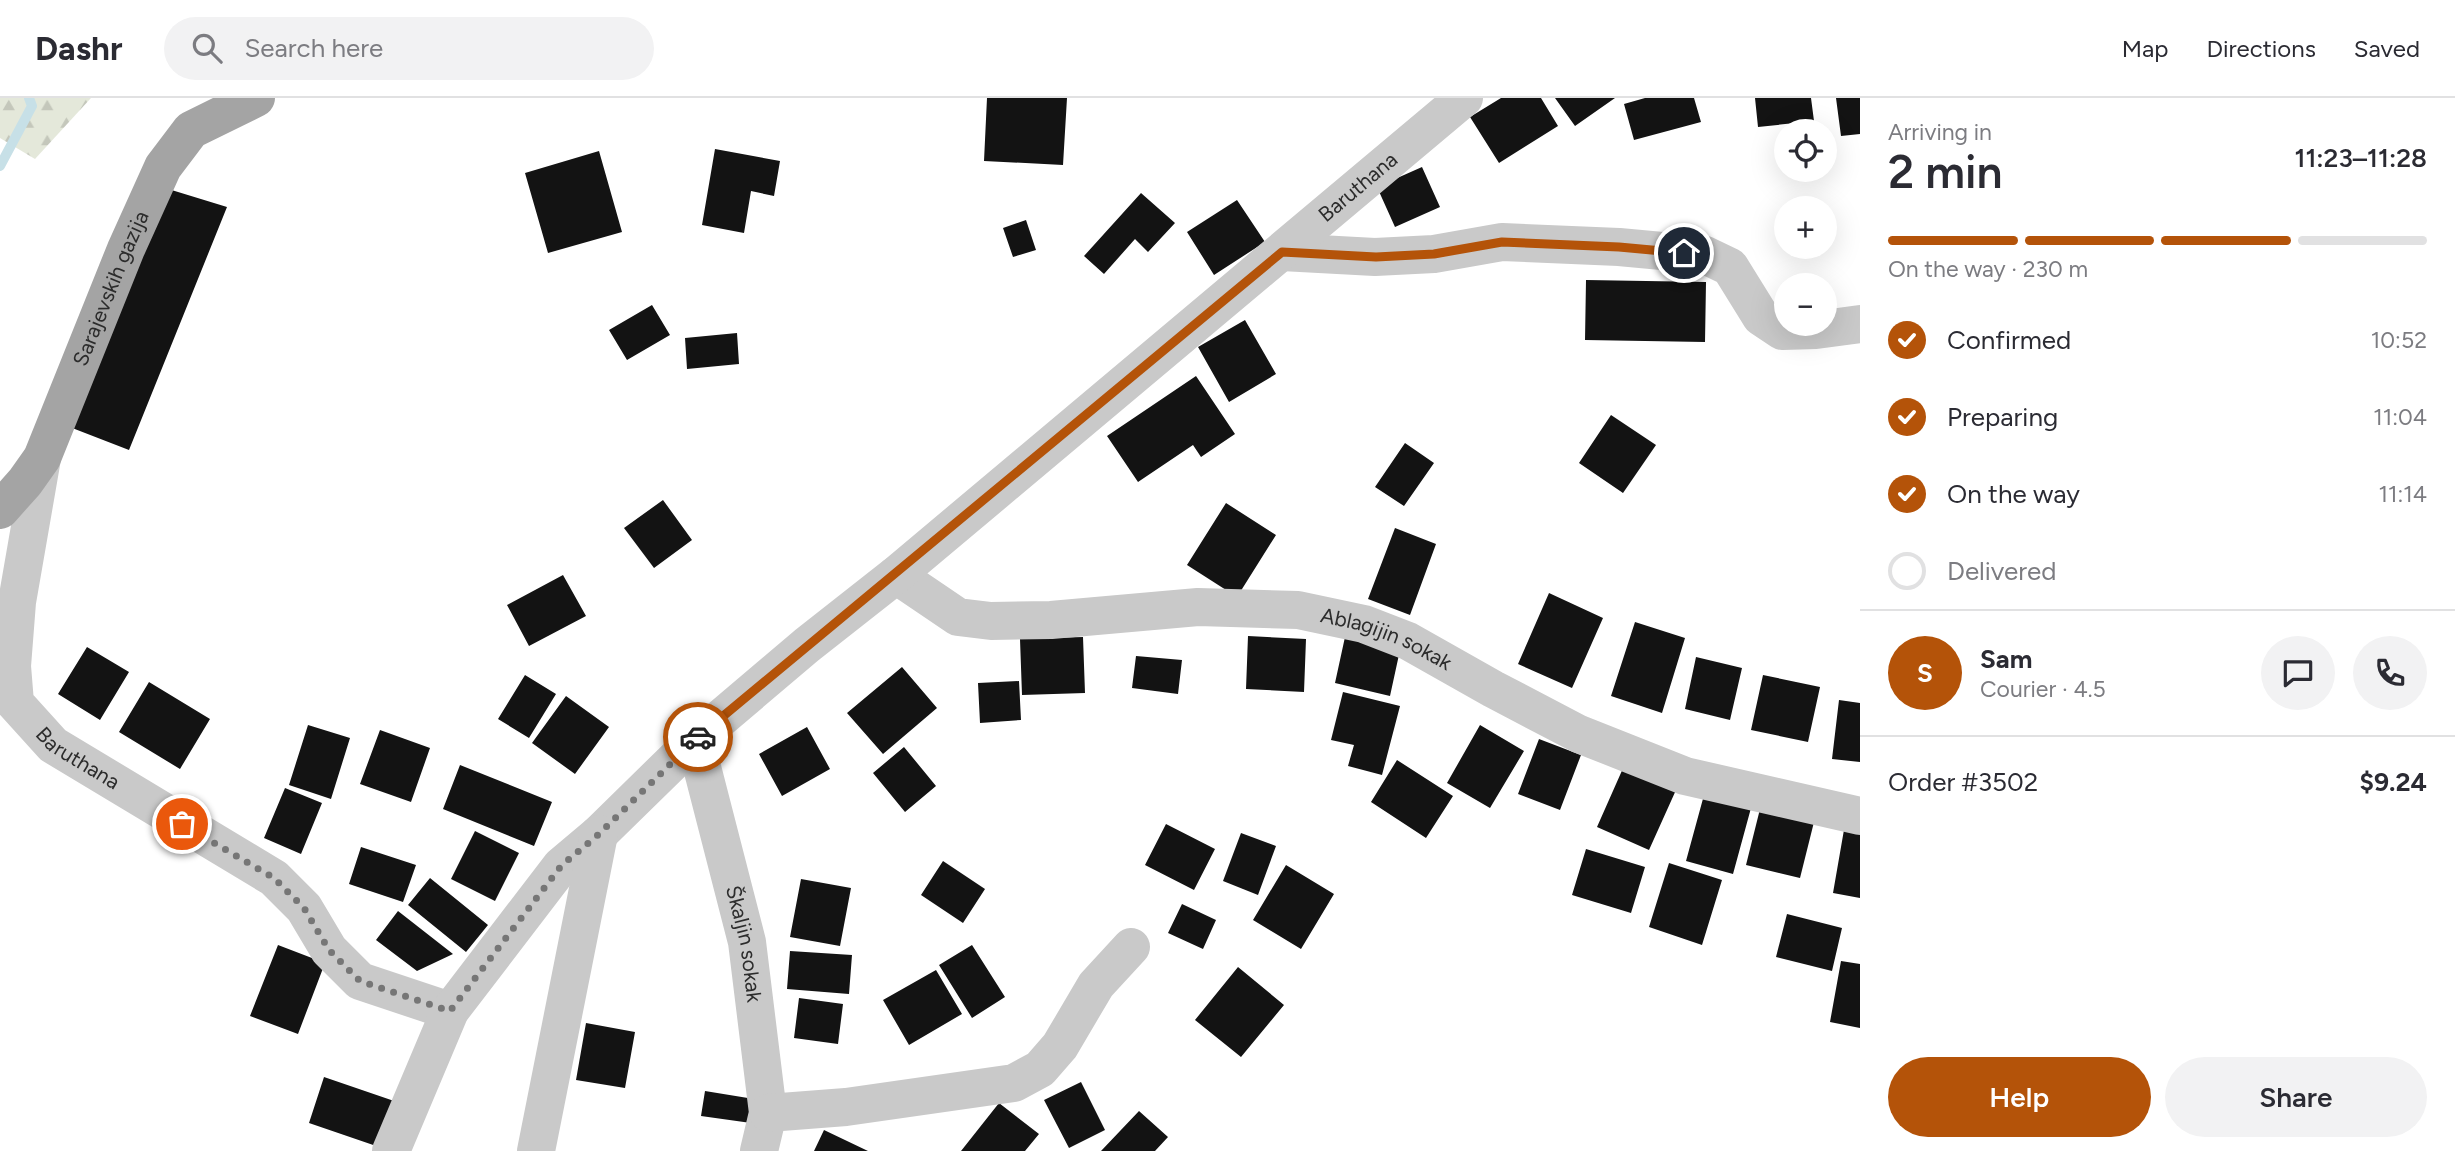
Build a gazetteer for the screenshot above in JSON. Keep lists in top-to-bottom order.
{
  "streets": {
    "main road": ["Sarajevskih gazija"],
    "street": ["Baruthana", "Ablagijin sokak", "Škaljin sokak"]
  },
  "crossings": [
    ["Baruthana", "Sarajevskih gazija"],
    ["Baruthana", "Ablagijin sokak"],
    ["Baruthana", "Škaljin sokak"]
  ],
  "page": {
    "header": "Dashr",
    "search": "Search here",
    "nav": ["Map", "Directions", "Saved"],
    "heading": ["2 min", "Arriving in", "11:23–11:28"],
    "panel": [
      "Sam",
      "Courier · 4.5",
      "Order #3502",
      "$9.24"
    ],
    "map_buttons": ["+", "−"],
    "bar": "On the way · 230 m",
    "list": [
      ["Confirmed", "10:52"],
      ["Preparing", "11:04"],
      ["On the way", "11:14"],
      "Delivered"
    ],
    "round": "S",
    "buttons": ["Help", "Share"]
  }
}
